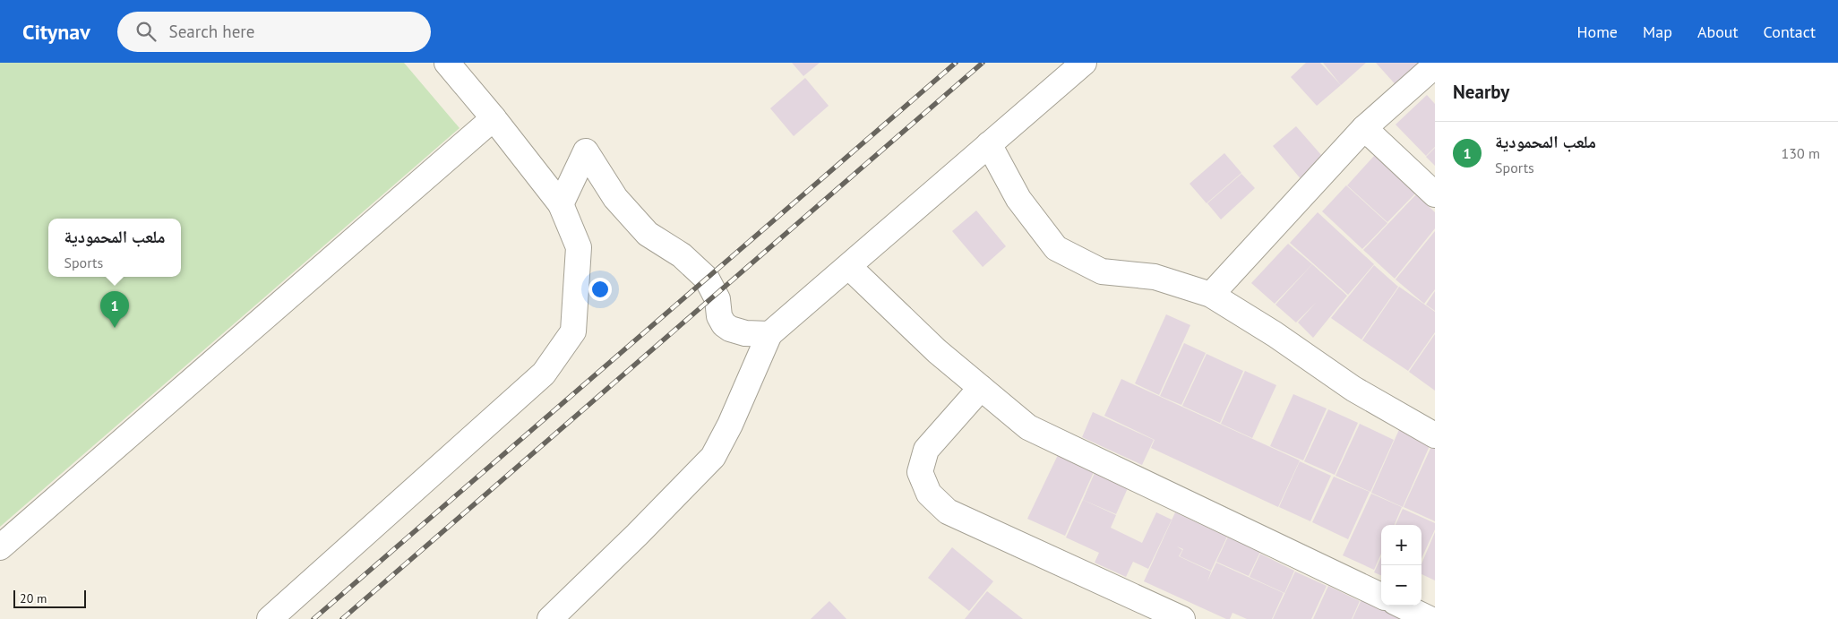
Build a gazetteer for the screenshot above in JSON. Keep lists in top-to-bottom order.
{
  "scale_bar": "20 m",
  "page": {
    "header": "Citynav",
    "search": "Search here",
    "nav": [
      "Home",
      "Map",
      "About",
      "Contact"
    ],
    "heading": "Nearby",
    "list": [
      {
        "mark": "1",
        "name": "ملعب المحمودية",
        "note": "Sports",
        "value": "130 m"
      }
    ],
    "popup": ["ملعب المحمودية", "Sports"],
    "pins": "1",
    "map_buttons": ["+", "−"],
    "scale": "20 m"
  }
}
